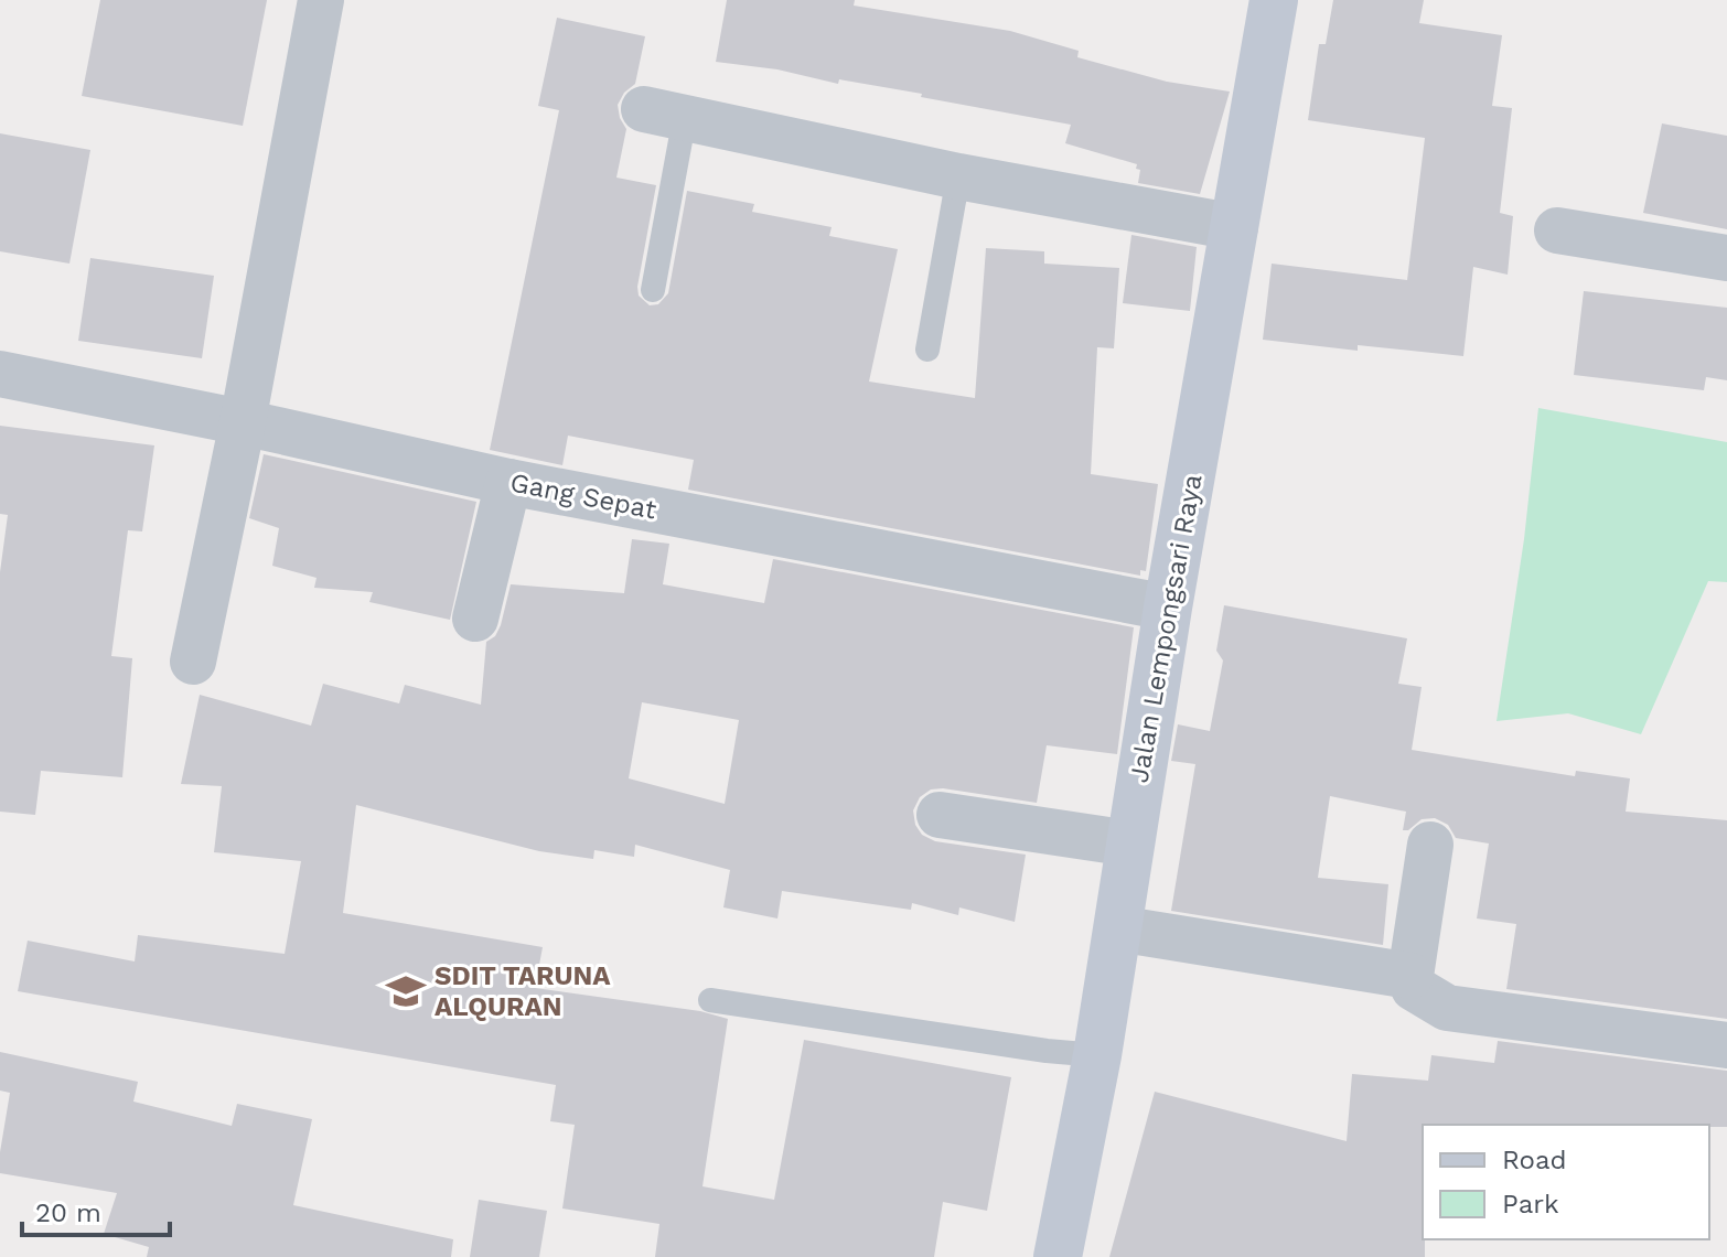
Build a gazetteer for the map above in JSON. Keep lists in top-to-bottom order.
{
  "streets": {
    "main road": ["Jalan Lempongsari Raya"],
    "street": ["Gang Sepat"]
  },
  "crossings": [
    ["Gang Sepat", "Jalan Lempongsari Raya"]
  ],
  "places": {
    "school or university": ["SDIT TARUNA ALQURAN"]
  },
  "legend": ["Road", "Park"],
  "scale_bar": "20 m"
}
